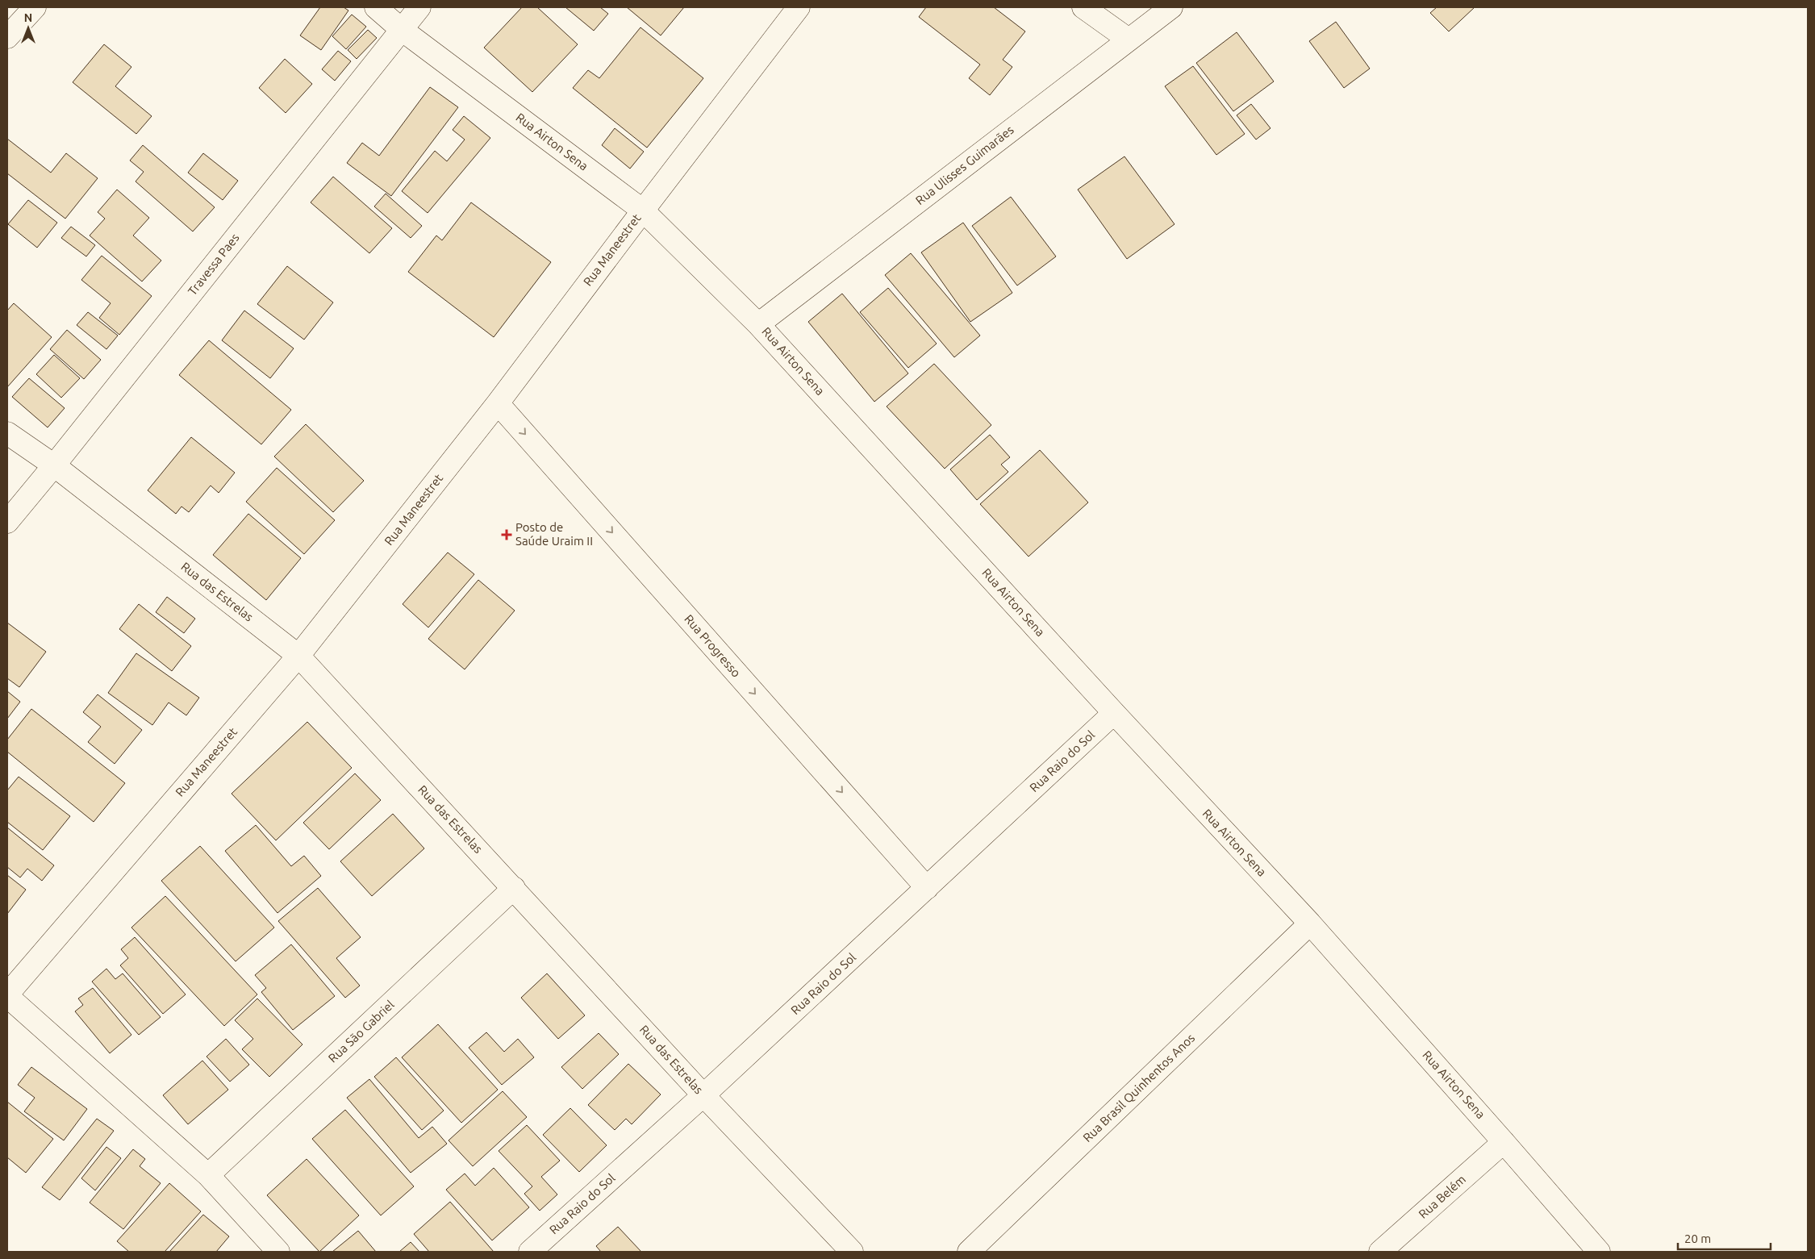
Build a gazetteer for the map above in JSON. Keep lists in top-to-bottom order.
{
  "streets": {
    "street": [
      "Rua Airton Sena",
      "Rua Ulisses Guimarães",
      "Rua Maneestret",
      "Travessa Paes",
      "Rua das Estrelas",
      "Rua Progresso",
      "Rua Raio do Sol",
      "Rua São Gabriel",
      "Rua Brasil Quinhentos Anos",
      "Rua Belém"
    ]
  },
  "crossings": [
    ["Rua Airton Sena", "Rua Ulisses Guimarães"],
    ["Rua Airton Sena", "Rua Maneestret"],
    ["Rua Airton Sena", "Travessa Paes"],
    ["Rua Airton Sena", "Rua Raio do Sol"],
    ["Rua Airton Sena", "Rua Brasil Quinhentos Anos"],
    ["Rua Airton Sena", "Rua Belém"],
    ["Rua Maneestret", "Rua das Estrelas"],
    ["Rua Maneestret", "Rua Progresso"],
    ["Travessa Paes", "Rua das Estrelas"],
    ["Rua das Estrelas", "Rua Raio do Sol"],
    ["Rua das Estrelas", "Rua São Gabriel"],
    ["Rua Progresso", "Rua Raio do Sol"]
  ],
  "one_way": ["Rua Progresso"],
  "places": {
    "health": ["Posto de Saúde Uraim II"]
  },
  "scale_bar": "20 m",
  "north": "top"
}
